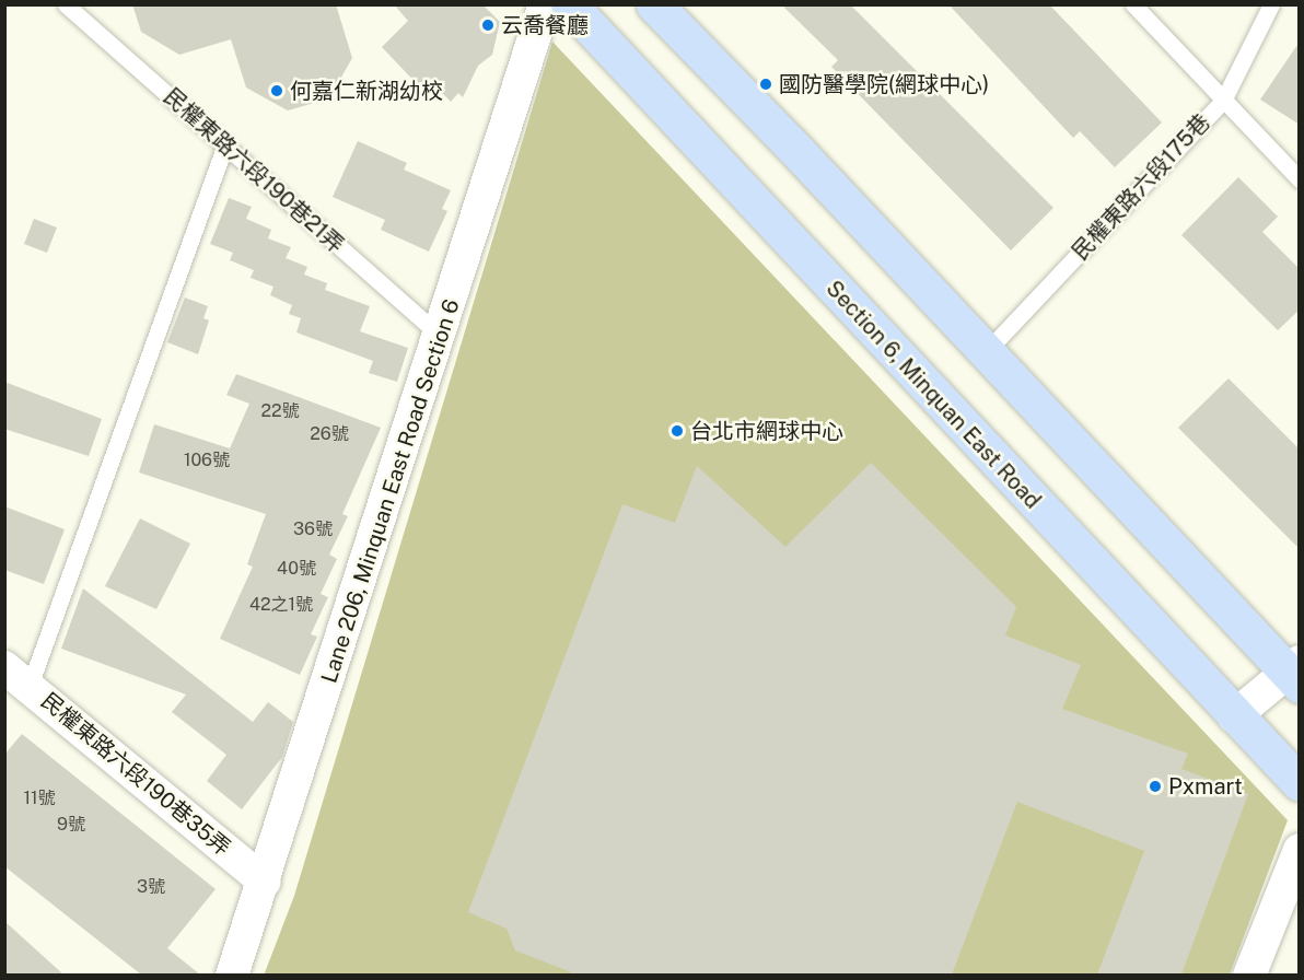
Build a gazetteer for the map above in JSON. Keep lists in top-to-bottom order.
{
  "streets": {
    "main road": ["Section 6, Minquan East Road"],
    "street": ["Lane 206, Minquan East Road Section 6", "民權東路六段190巷35弄"],
    "lane": ["民權東路六段190巷21弄", "民權東路六段175巷"]
  },
  "crossings": [
    ["民權東路六段190巷21弄", "Lane 206, Minquan East Road Section 6"],
    ["Lane 206, Minquan East Road Section 6", "民權東路六段190巷35弄"]
  ],
  "places": [
    "云喬餐廳",
    "國防醫學院(網球中心)",
    "何嘉仁新湖幼校",
    "台北市網球中心",
    "Pxmart"
  ],
  "house_numbers": [
    "22號",
    "26號",
    "106號",
    "36號",
    "40號",
    "42之1號",
    "11號",
    "9號",
    "3號"
  ]
}
